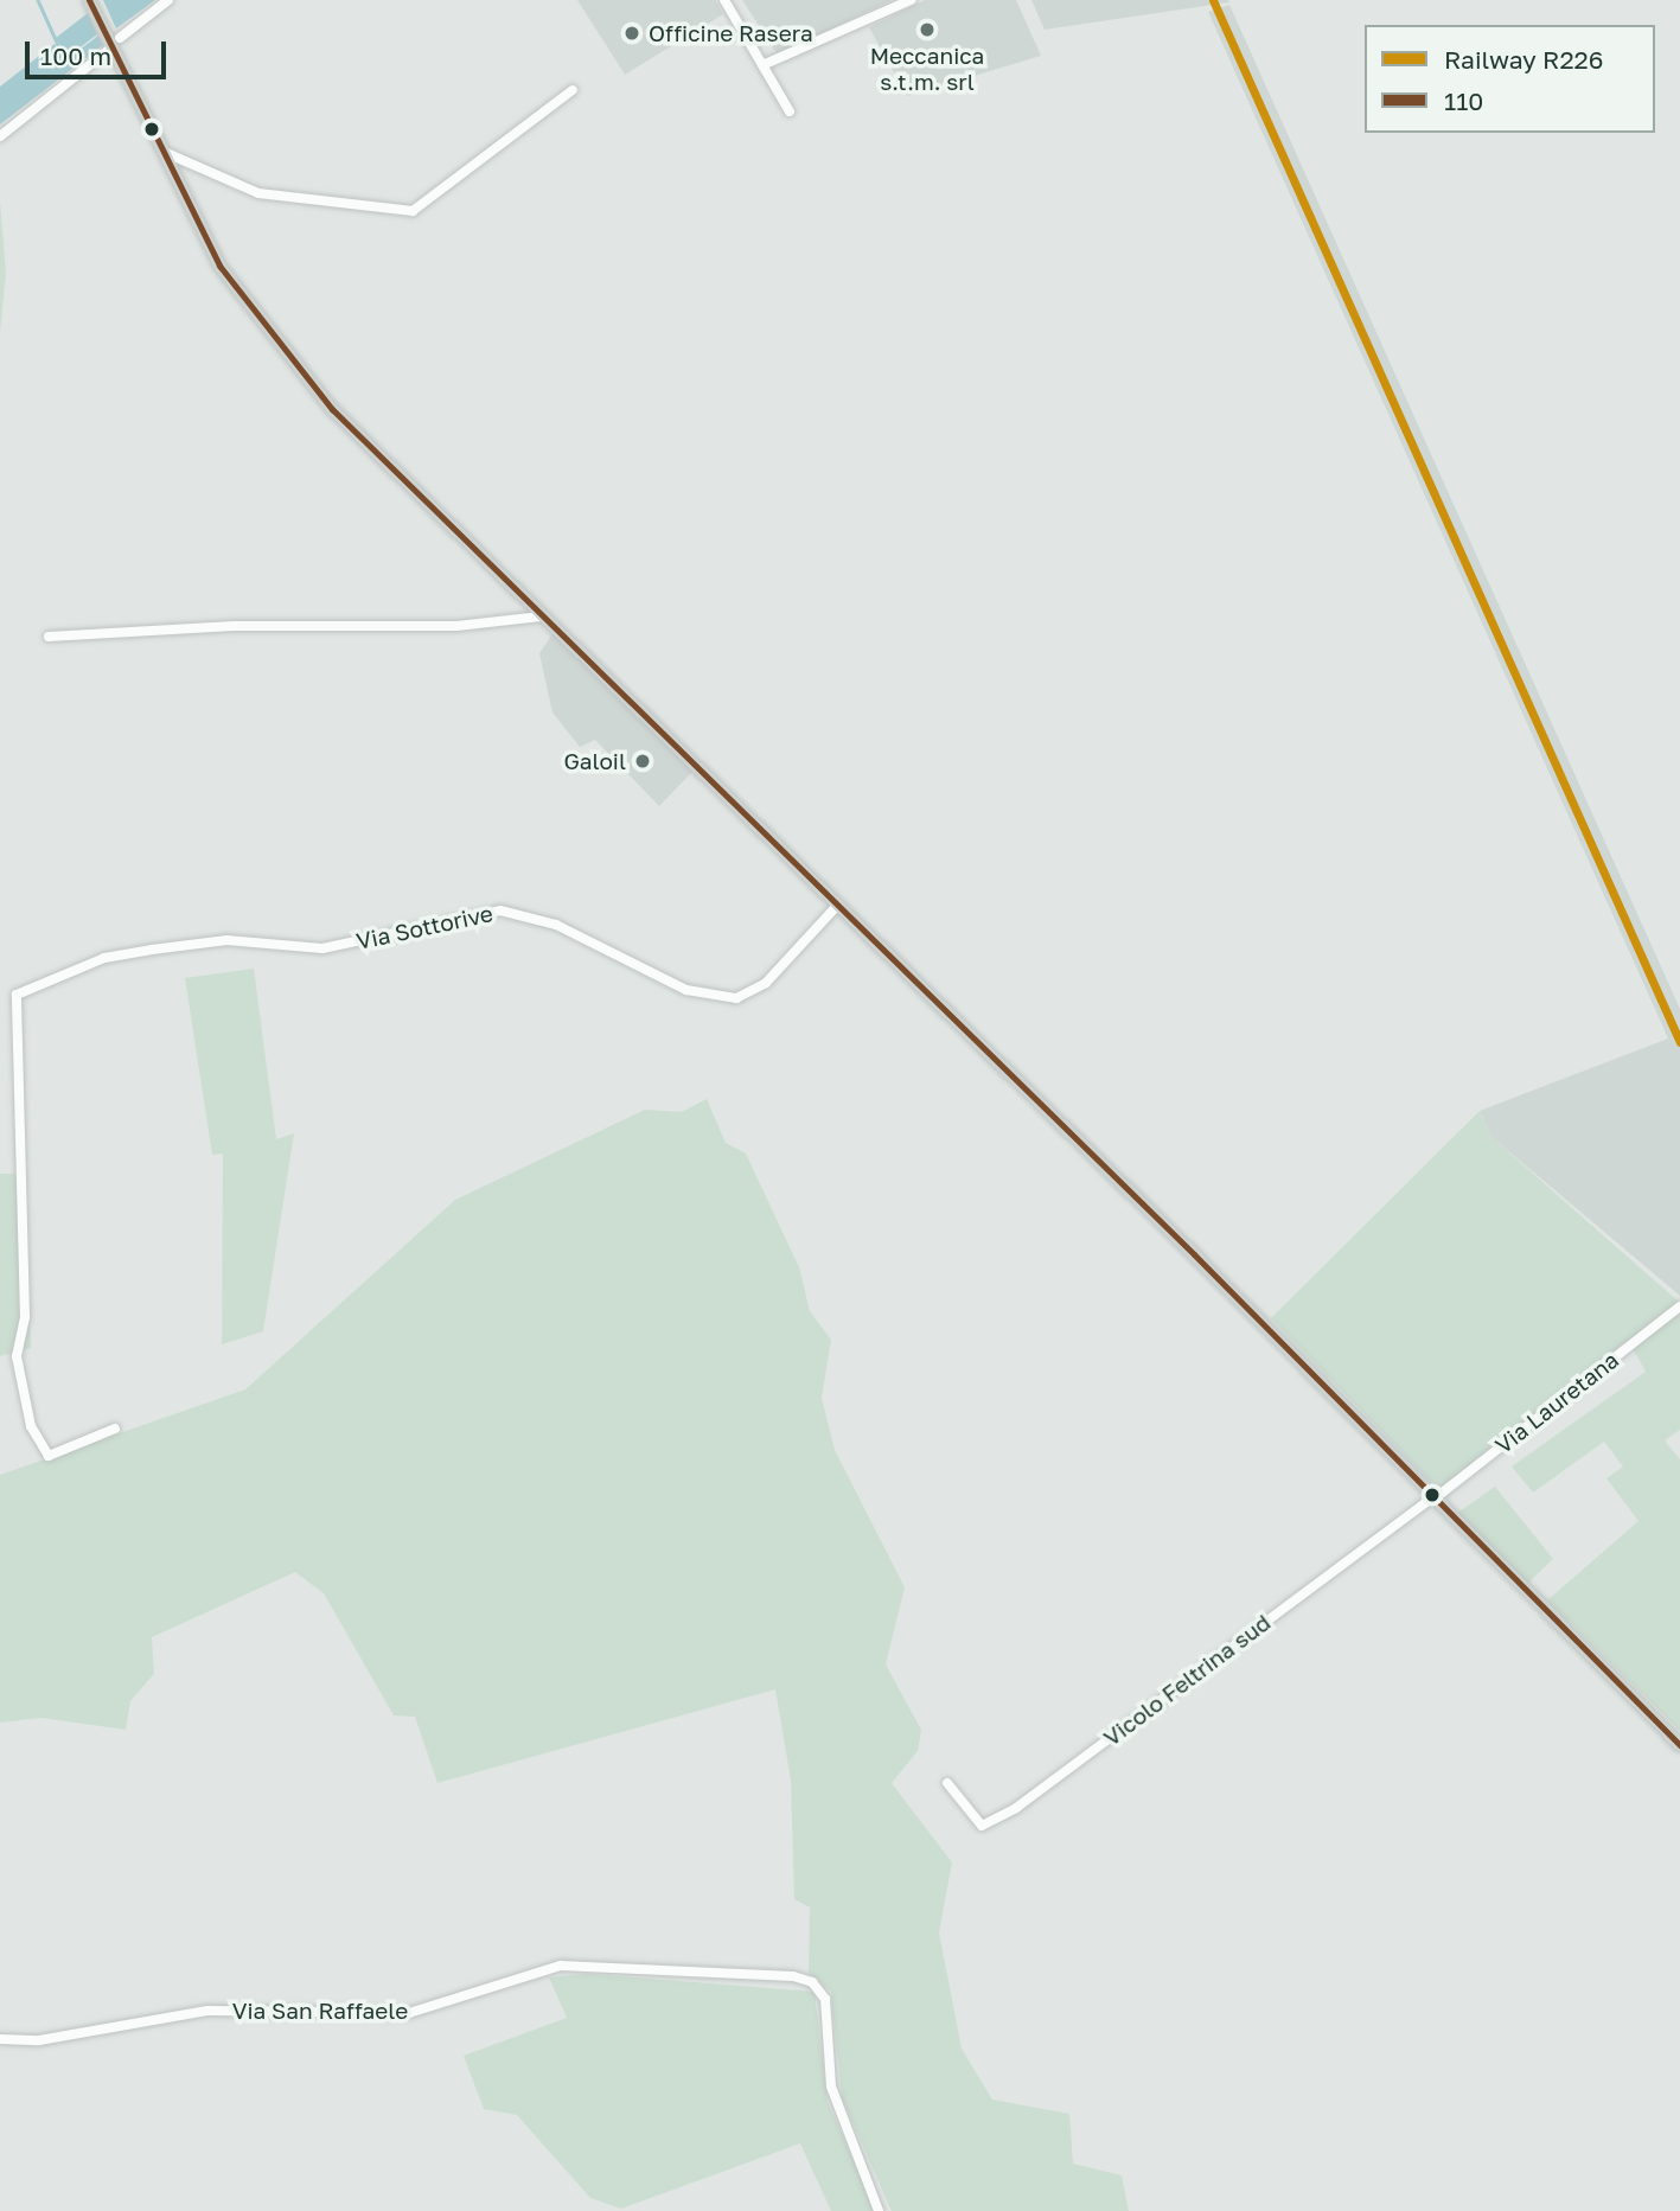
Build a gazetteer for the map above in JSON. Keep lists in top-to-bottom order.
{
  "streets": {
    "street": [
      "Via Sottorive",
      "Via Lauretana",
      "Vicolo Feltrina sud",
      "Via San Raffaele"
    ]
  },
  "crossings": [
    ["Via Lauretana", "Vicolo Feltrina sud"]
  ],
  "places": ["Meccanica s.t.m. srl", "Officine Rasera", "Galoil"],
  "lines": ["rail line R226", "transit line 110"],
  "legend": ["Railway R226", "110"],
  "scale_bar": "100 m"
}
